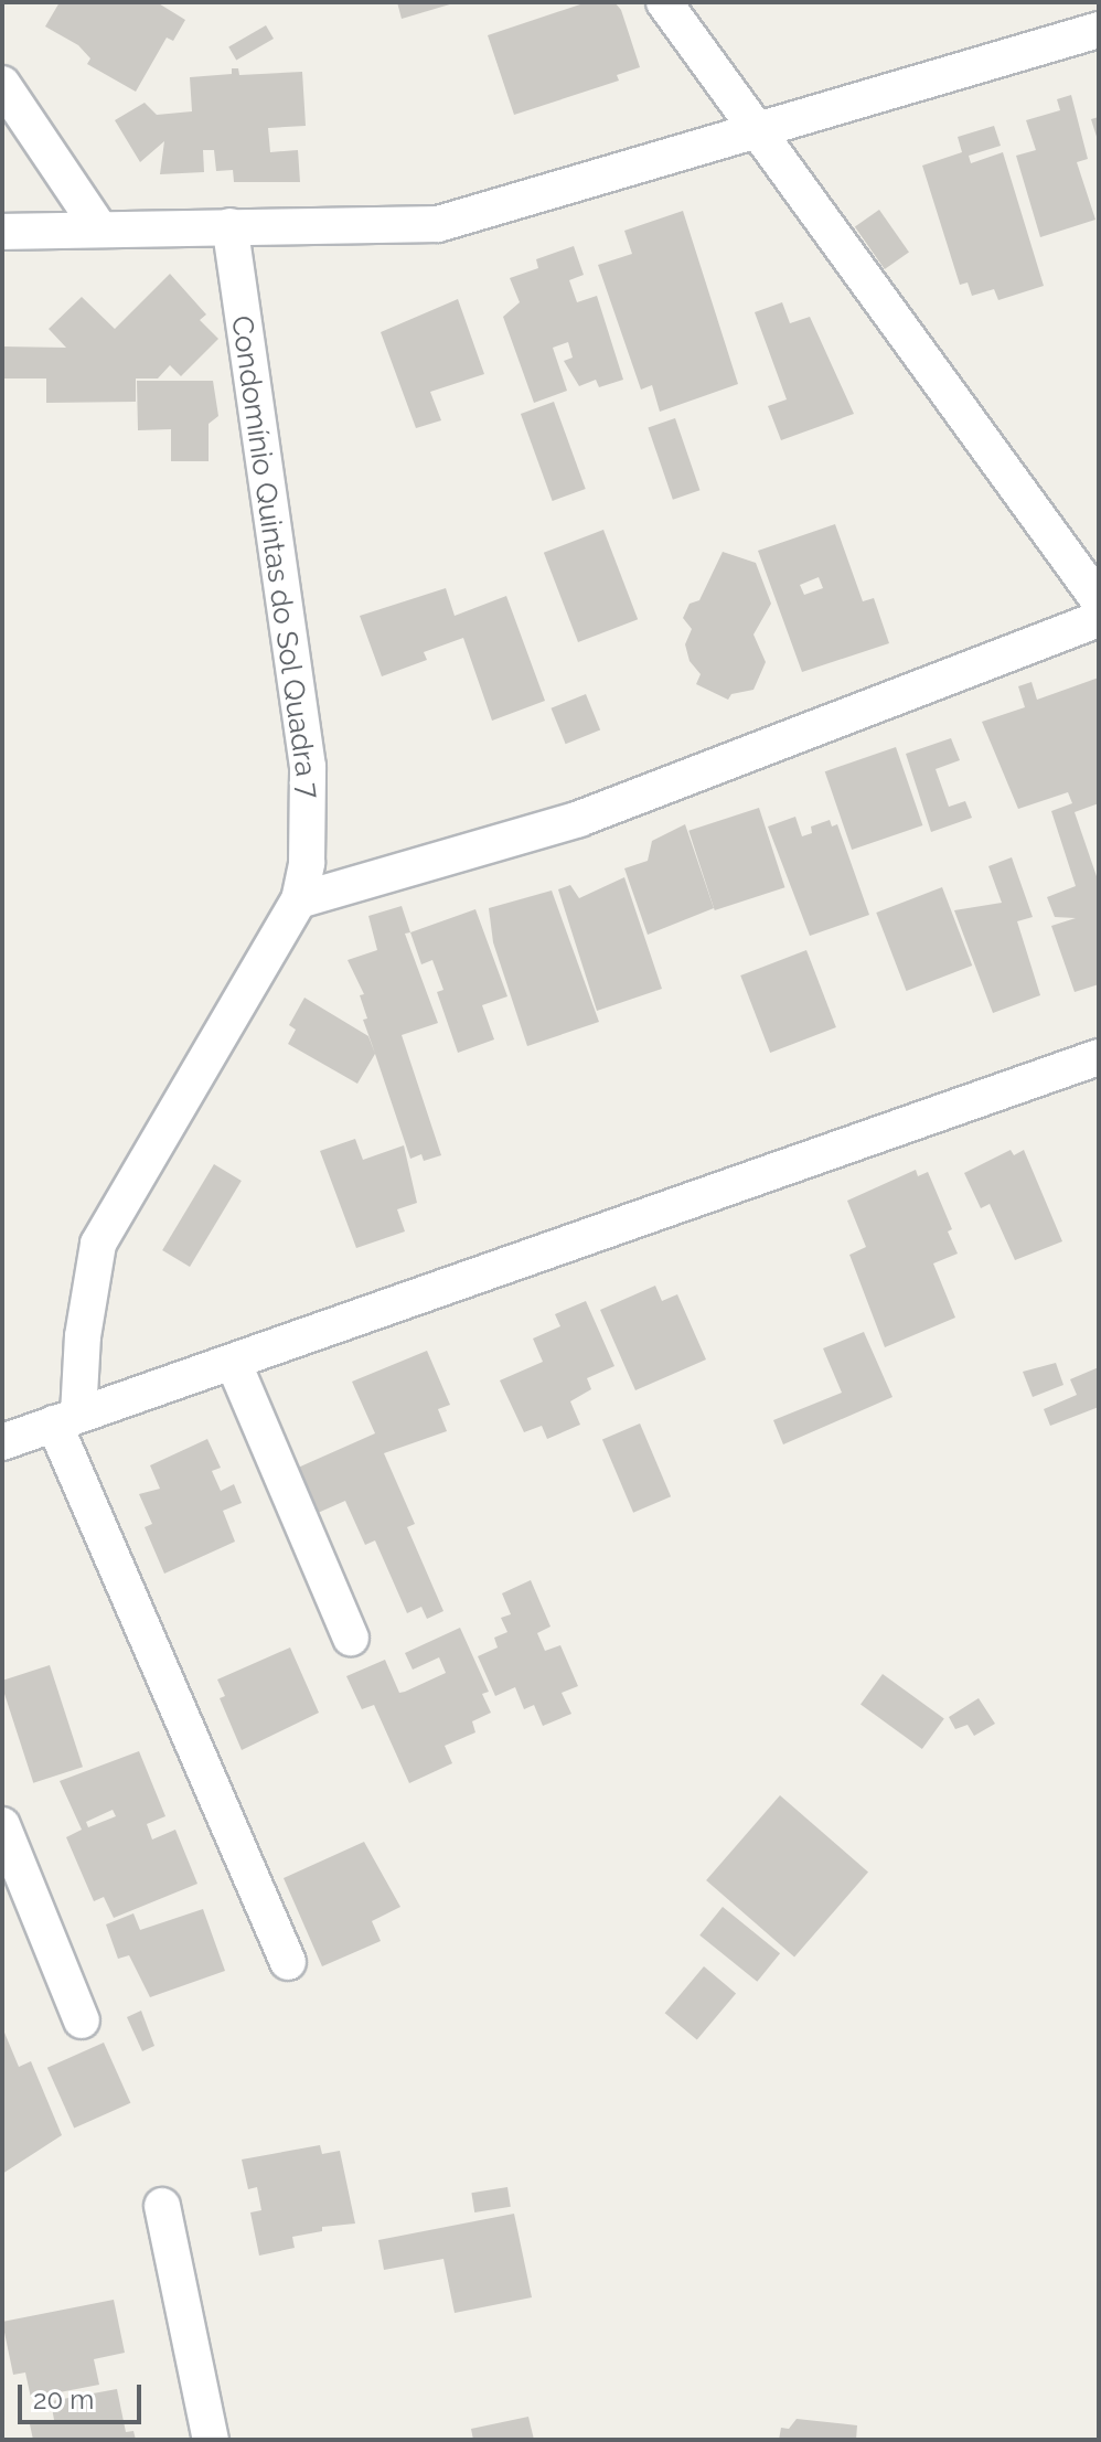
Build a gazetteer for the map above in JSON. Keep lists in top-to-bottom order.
{
  "streets": {
    "street": ["Condomínio Quintas do Sol Quadra 7"]
  },
  "scale_bar": "20 m"
}
